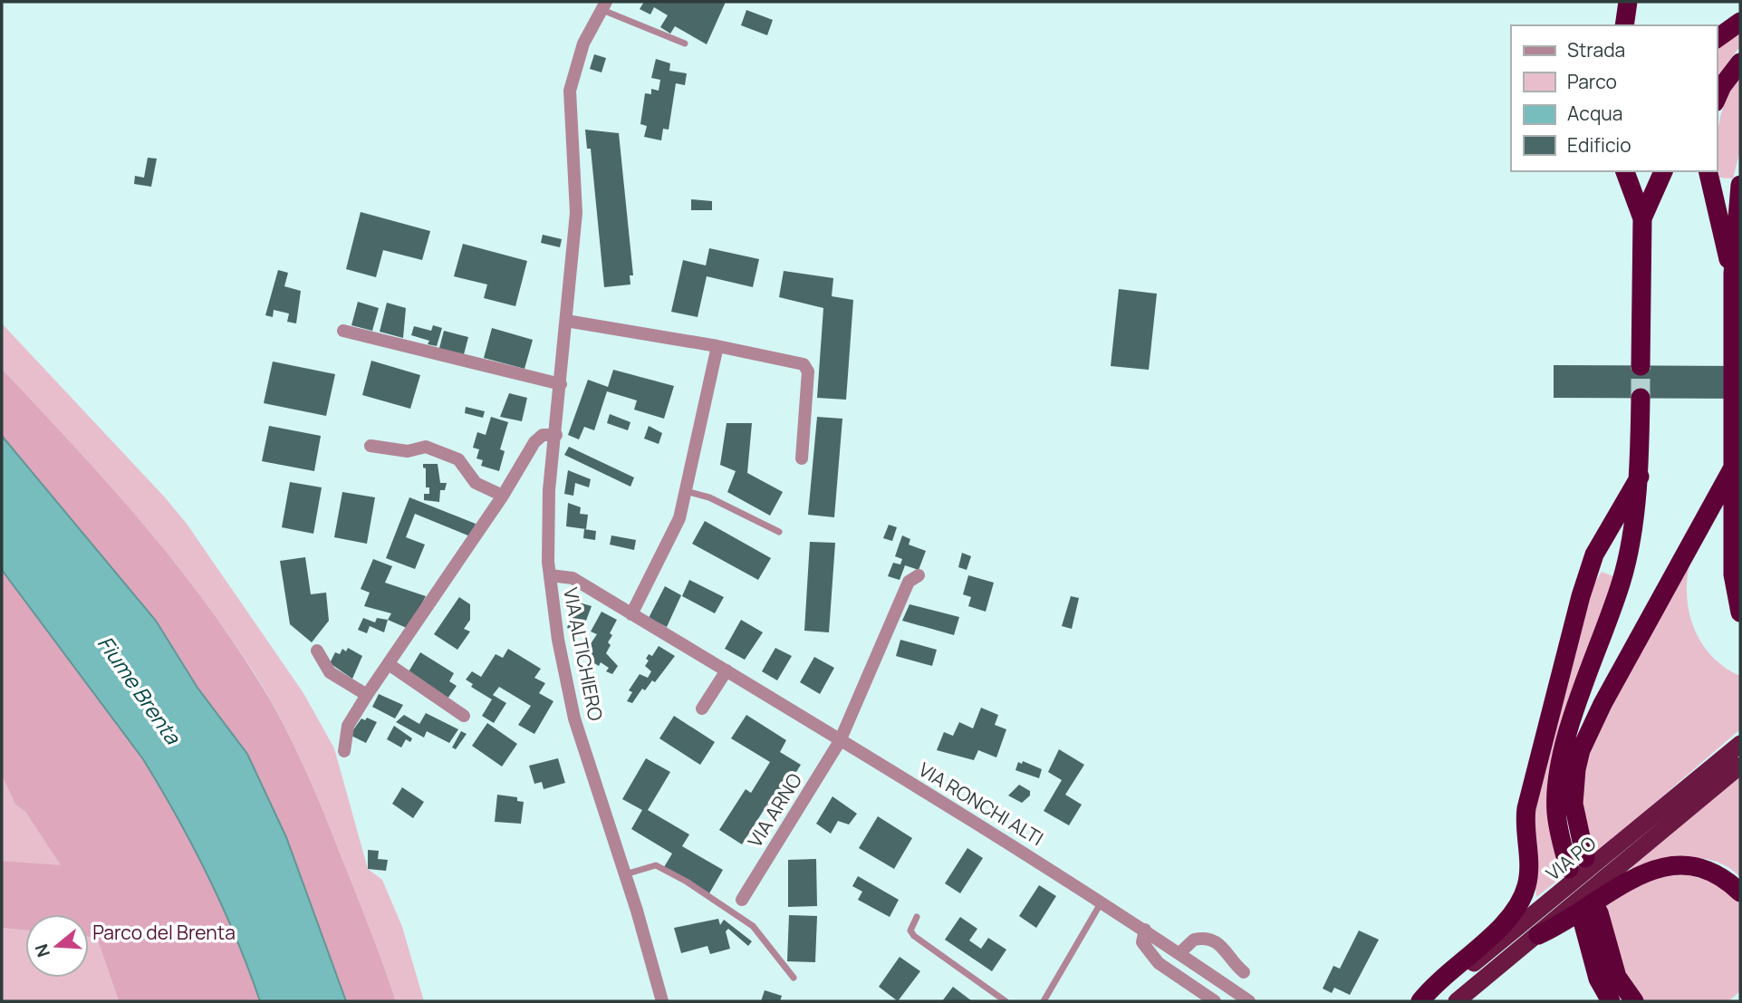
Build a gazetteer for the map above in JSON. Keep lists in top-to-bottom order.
{
  "streets": {
    "highway": ["VIA PO"],
    "street": ["VIA ALTICHIERO", "VIA RONCHI ALTI", "VIA ARNO"]
  },
  "crossings": [
    ["VIA ALTICHIERO", "VIA RONCHI ALTI"],
    ["VIA RONCHI ALTI", "VIA ARNO"]
  ],
  "water": ["Fiume Brenta"],
  "parks": ["Parco del Brenta"],
  "legend": [
    "Strada",
    "Parco",
    "Acqua",
    "Edificio"
  ],
  "north": "left"
}
